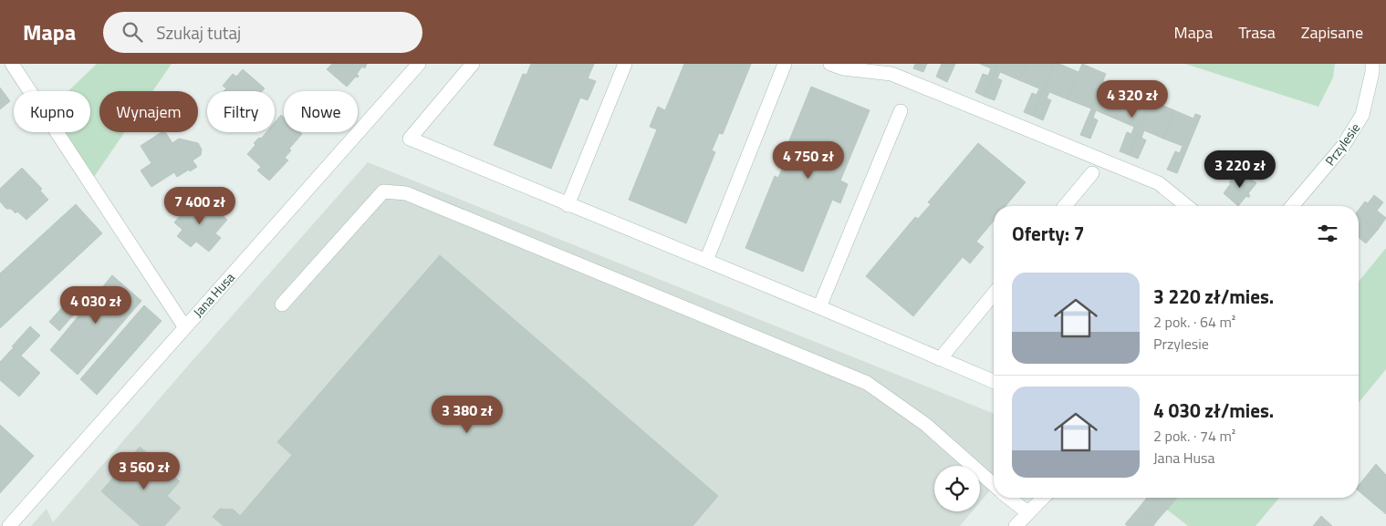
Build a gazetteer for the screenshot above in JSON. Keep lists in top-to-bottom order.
{
  "streets": {
    "street": ["Przylesie", "Jana Husa"]
  },
  "page": {
    "header": "Mapa",
    "search": "Szukaj tutaj",
    "nav": ["Mapa", "Trasa", "Zapisane"],
    "price": [
      "4 320 zł",
      "4 750 zł",
      "3 220 zł",
      "7 400 zł",
      "4 030 zł",
      "3 380 zł",
      "3 560 zł"
    ],
    "chip": [
      "Kupno",
      "Wynajem",
      "Filtry",
      "Nowe"
    ],
    "heading": "Oferty: 7",
    "list": [
      {
        "name": "3 220 zł/mies.",
        "note": "2 pok. · 64 m² · Przylesie"
      },
      {
        "name": "4 030 zł/mies.",
        "note": "2 pok. · 74 m² · Jana Husa"
      }
    ]
  }
}
